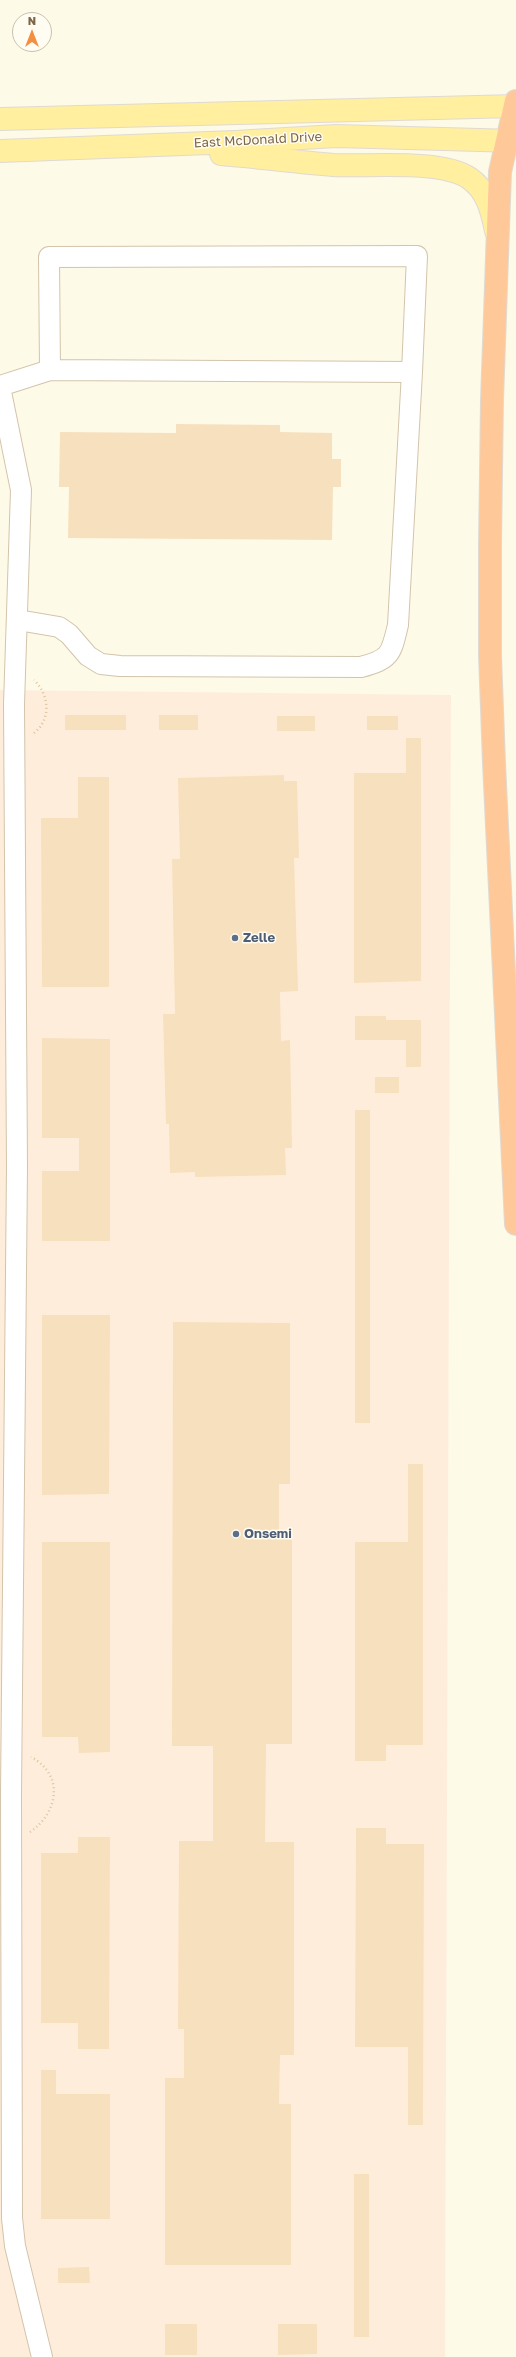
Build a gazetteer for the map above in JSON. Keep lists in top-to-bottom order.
{
  "streets": {
    "main road": ["East McDonald Drive"]
  },
  "places": ["Zelle", "Onsemi"],
  "north": "top"
}
